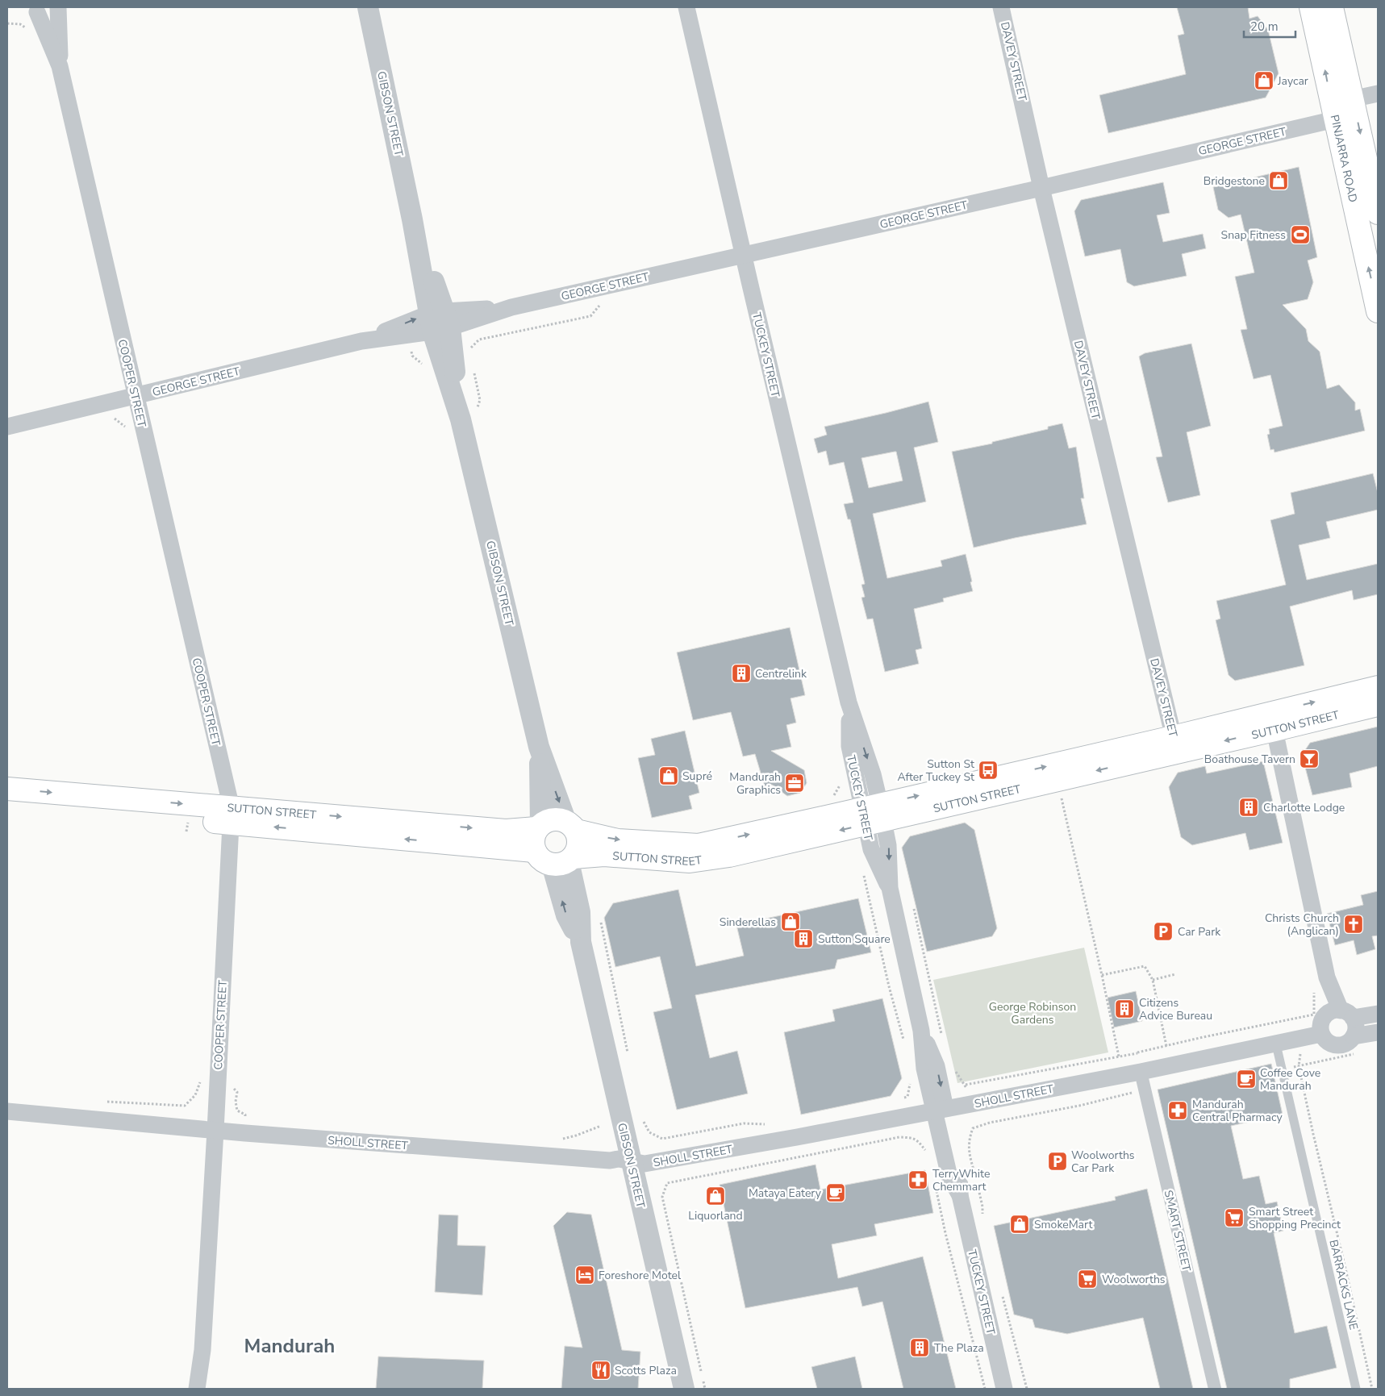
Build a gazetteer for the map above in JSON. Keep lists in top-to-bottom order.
{
  "streets": {
    "main road": ["PINJARRA ROAD", "SUTTON STREET"],
    "street": [
      "DAVEY STREET",
      "GIBSON STREET",
      "GEORGE STREET",
      "TUCKEY STREET",
      "COOPER STREET",
      "SHOLL STREET",
      "SMART STREET"
    ],
    "lane": ["BARRACKS LANE"]
  },
  "crossings": [
    ["DAVEY STREET", "GEORGE STREET"],
    ["DAVEY STREET", "SUTTON STREET"],
    ["GIBSON STREET", "GEORGE STREET"],
    ["GIBSON STREET", "SUTTON STREET"],
    ["GIBSON STREET", "SHOLL STREET"],
    ["GEORGE STREET", "PINJARRA ROAD"],
    ["GEORGE STREET", "TUCKEY STREET"],
    ["GEORGE STREET", "COOPER STREET"],
    ["TUCKEY STREET", "SUTTON STREET"],
    ["TUCKEY STREET", "SHOLL STREET"],
    ["COOPER STREET", "SUTTON STREET"],
    ["COOPER STREET", "SHOLL STREET"],
    ["SHOLL STREET", "SMART STREET"],
    ["SHOLL STREET", "BARRACKS LANE"]
  ],
  "districts": ["Mandurah"],
  "parks": ["George Robinson Gardens"],
  "places": {
    "shop": [
      "Jaycar",
      "Bridgestone",
      "Supré",
      "Sinderellas",
      "Liquorland",
      "SmokeMart"
    ],
    "sports": ["Snap Fitness"],
    "building": [
      "Centrelink",
      "Charlotte Lodge",
      "Sutton Square",
      "Citizens Advice Bureau",
      "The Plaza"
    ],
    "bar": ["Boathouse Tavern"],
    "bus stop": ["Sutton St After Tuckey St"],
    "office": ["Mandurah Graphics"],
    "church": ["Christs Church (Anglican)"],
    "parking": ["Car Park", "Woolworths Car Park"],
    "cafe": ["Coffee Cove Mandurah", "Mataya Eatery"],
    "pharmacy": ["Mandurah Central Pharmacy", "TerryWhite Chemmart"],
    "supermarket": ["Smart Street Shopping Precinct", "Woolworths"],
    "hotel": ["Foreshore Motel"],
    "restaurant": ["Scotts Plaza"]
  },
  "scale_bar": "20 m"
}
